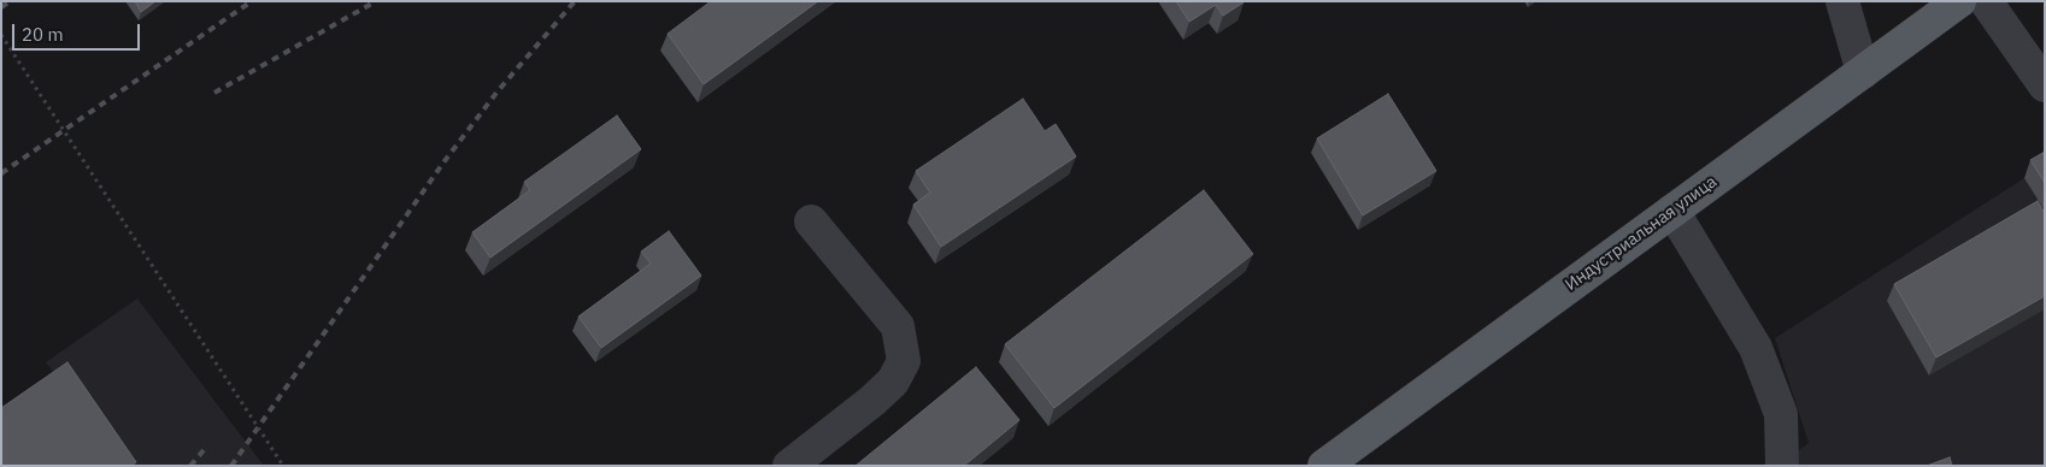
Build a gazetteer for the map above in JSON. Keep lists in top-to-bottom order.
{
  "streets": {
    "main road": ["Индустриальная улица"]
  },
  "scale_bar": "20 m"
}
